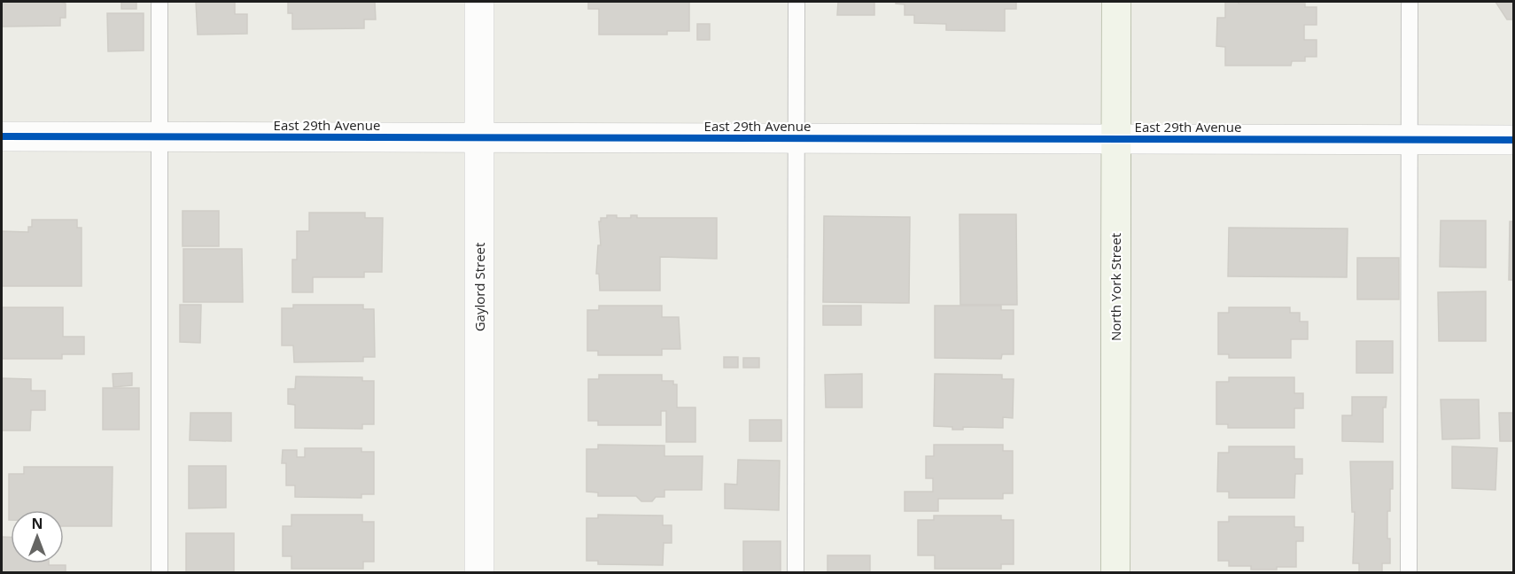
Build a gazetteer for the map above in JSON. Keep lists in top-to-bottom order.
{
  "streets": {
    "main road": ["North York Street"],
    "street": ["East 29th Avenue", "Gaylord Street"]
  },
  "crossings": [
    ["East 29th Avenue", "Gaylord Street"],
    ["East 29th Avenue", "North York Street"]
  ],
  "north": "top"
}
